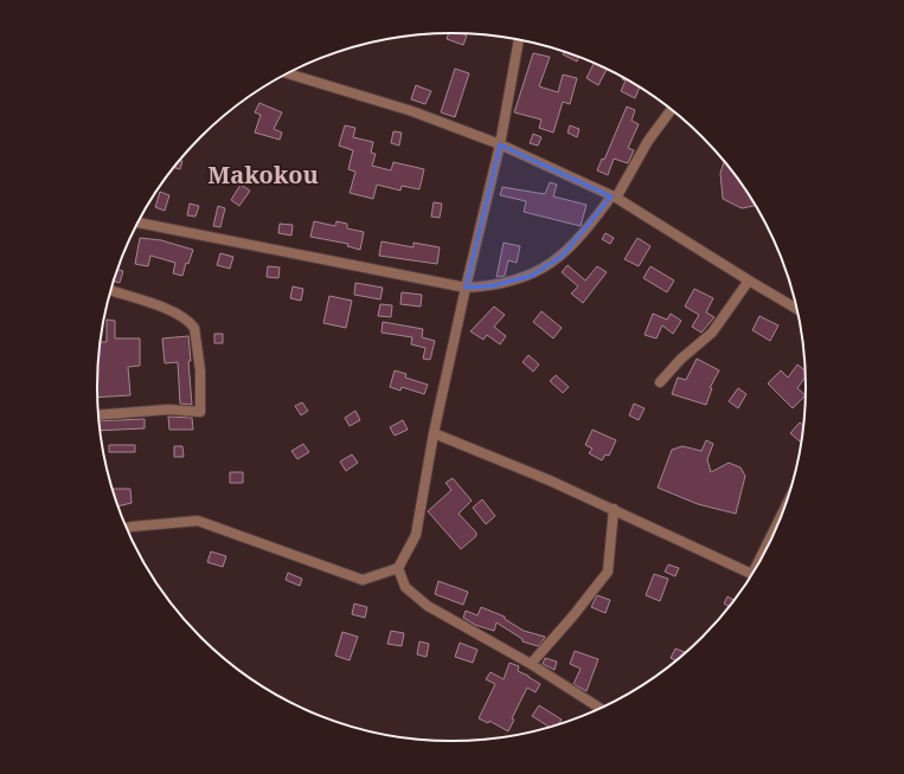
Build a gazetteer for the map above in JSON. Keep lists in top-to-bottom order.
{
  "districts": ["Makokou"]
}
